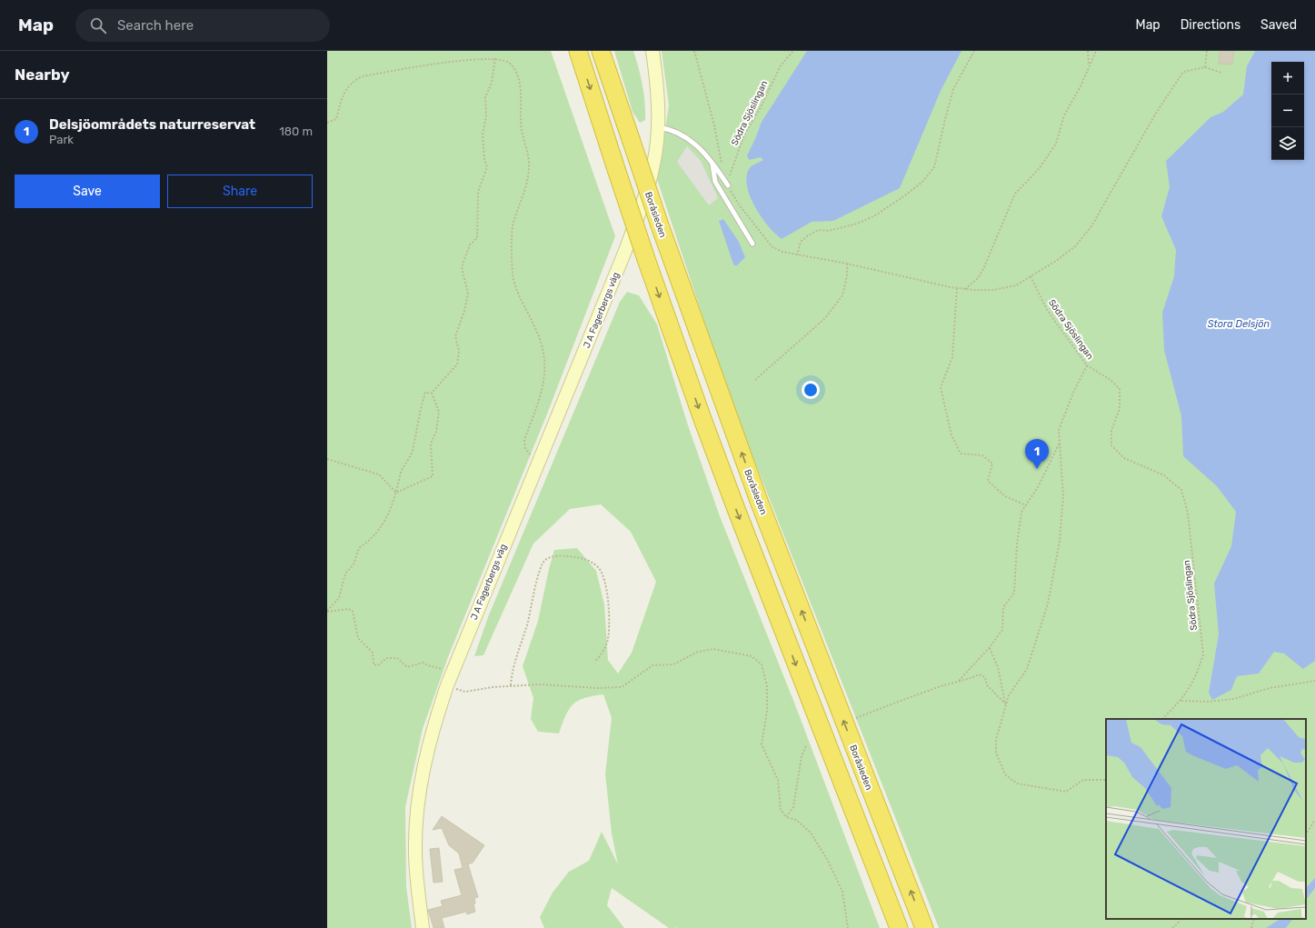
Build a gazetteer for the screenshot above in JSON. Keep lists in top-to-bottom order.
{
  "streets": {
    "highway": ["Boråsleden"],
    "street": ["J A Fagerbergs väg"],
    "path": ["Södra Sjöslingan"]
  },
  "water": ["Stora Delsjön"],
  "page": {
    "header": "Map",
    "search": "Search here",
    "nav": ["Map", "Directions", "Saved"],
    "heading": "Nearby",
    "map_buttons": ["+", "−"],
    "list": [
      {
        "mark": "1",
        "name": "Delsjöområdets naturreservat",
        "note": "Park",
        "value": "180 m"
      }
    ],
    "buttons": ["Save", "Share"],
    "pins": "1"
  }
}
